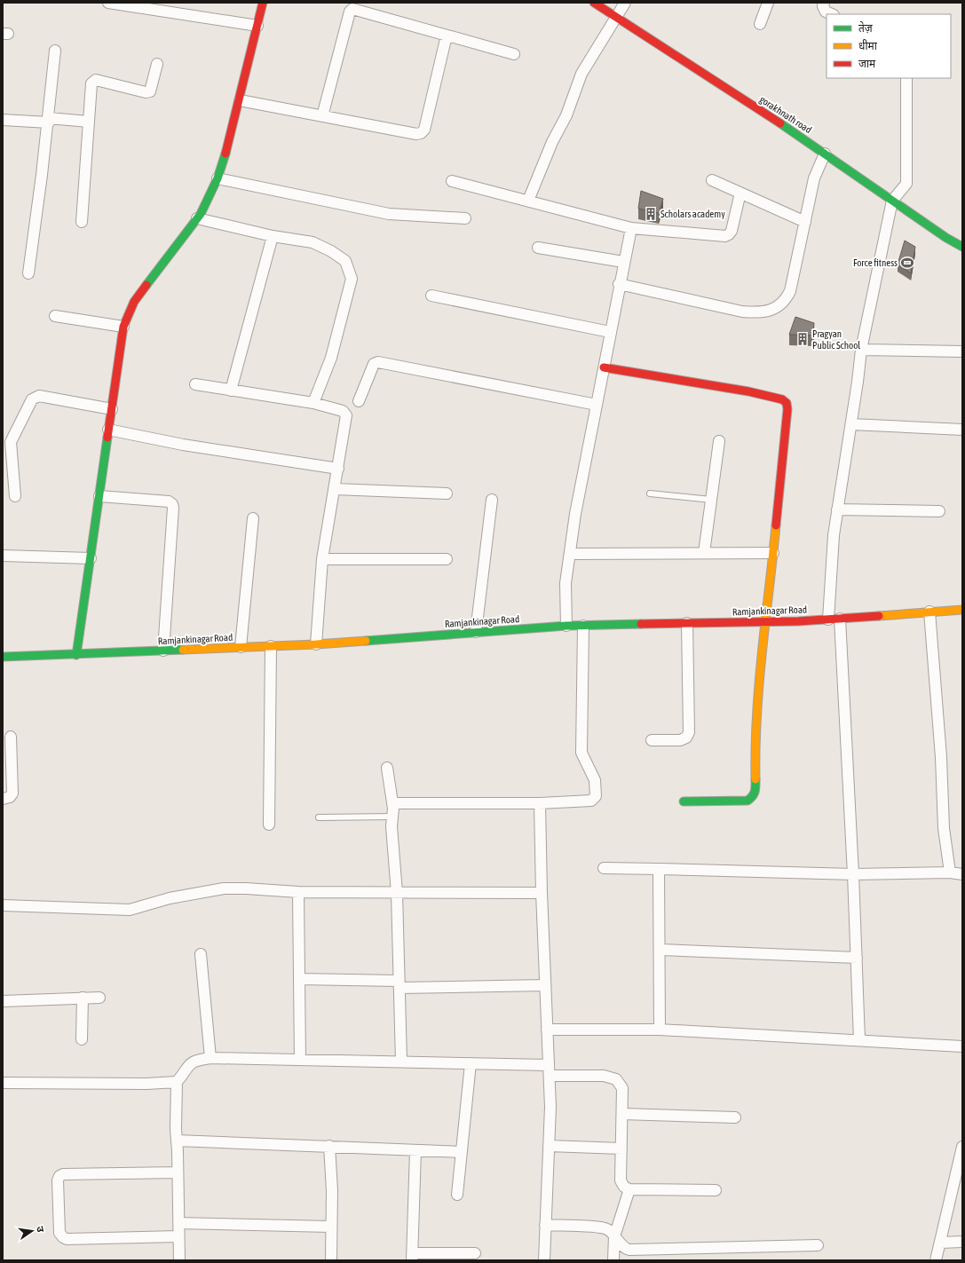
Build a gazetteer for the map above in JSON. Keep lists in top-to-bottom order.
{
  "streets": {
    "street": ["gorakhnath road", "Ramjankinagar Road"]
  },
  "places": {
    "building": ["Scholars academy", "Pragyan Public School"],
    "sports": ["Force fitness"]
  },
  "legend": ["तेज़", "धीमा", "जाम"],
  "north": "right"
}
